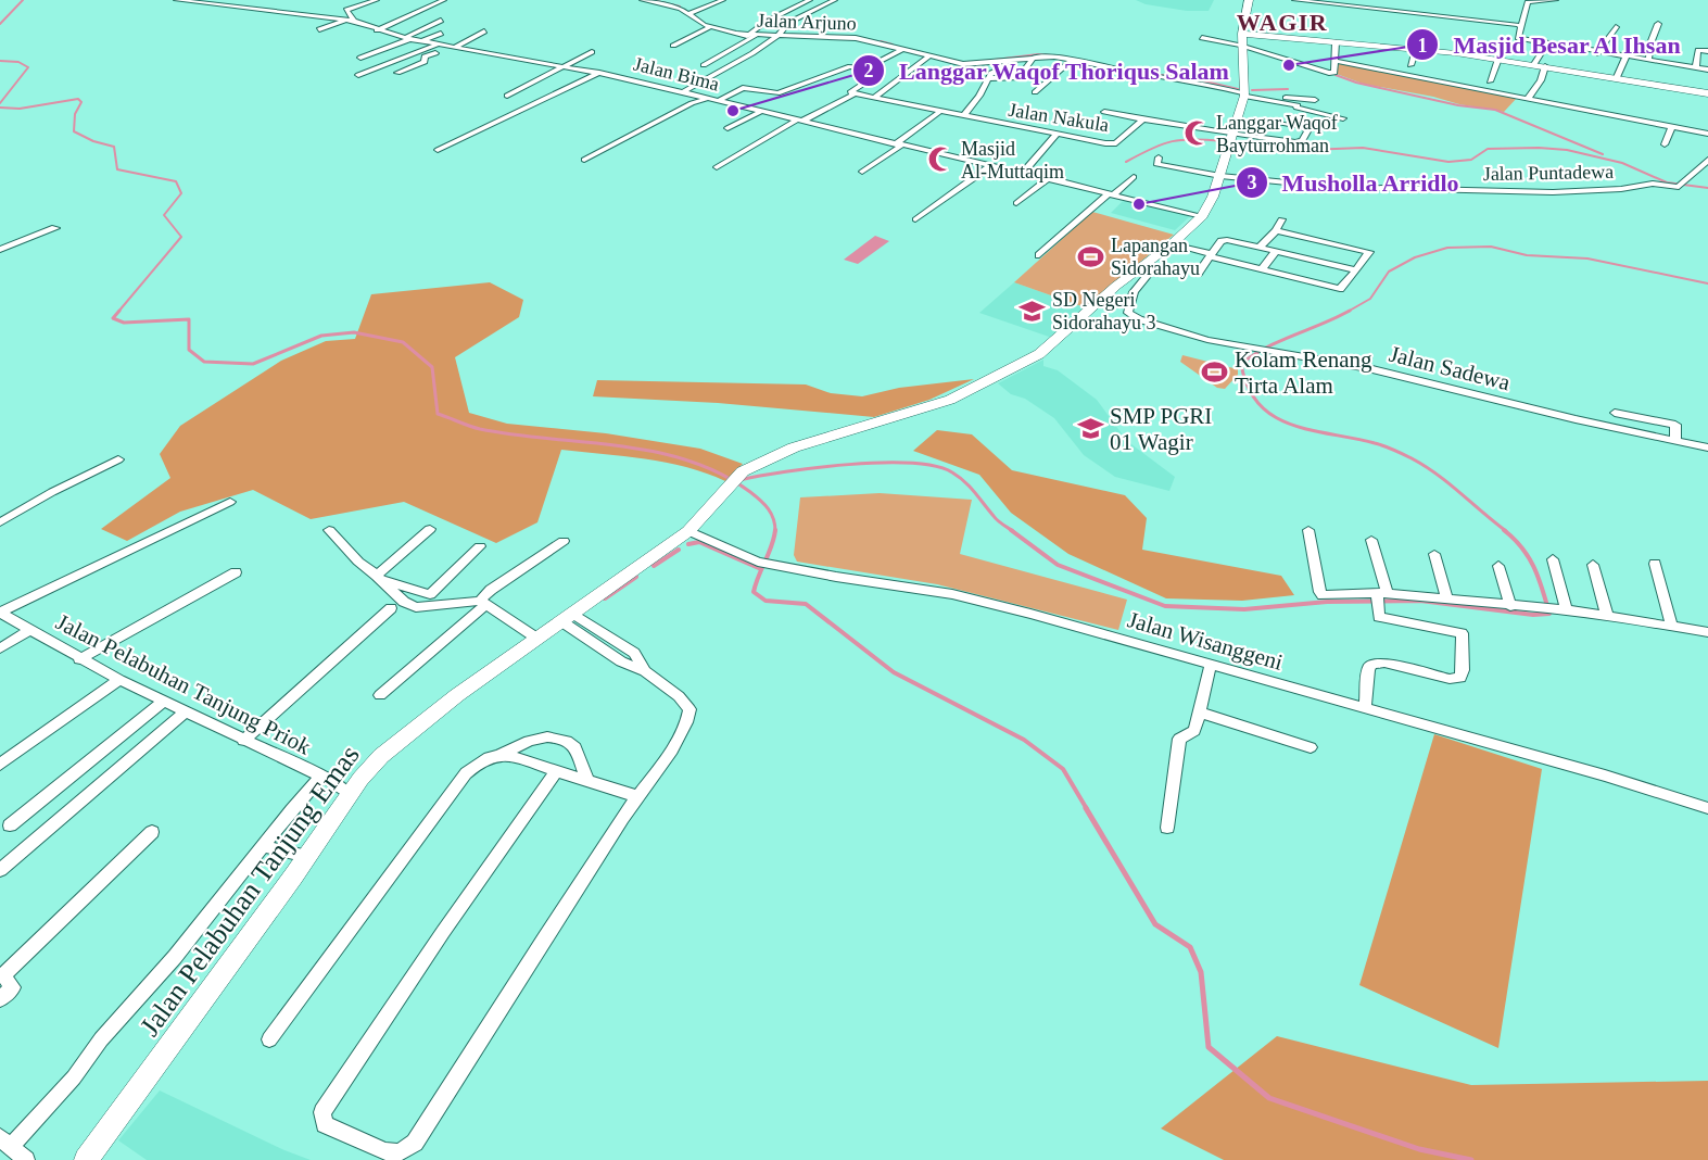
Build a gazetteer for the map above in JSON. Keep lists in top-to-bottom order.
{
  "streets": {
    "main road": ["Jalan Pelabuhan Tanjung Emas"],
    "street": [
      "Jalan Arjuno",
      "Jalan Bima",
      "Jalan Nakula",
      "Jalan Puntadewa",
      "Jalan Sadewa",
      "Jalan Wisanggeni",
      "Jalan Pelabuhan Tanjung Priok"
    ]
  },
  "crossings": [
    ["Jalan Bima", "Jalan Pelabuhan Tanjung Emas"],
    ["Jalan Sadewa", "Jalan Pelabuhan Tanjung Emas"],
    ["Jalan Wisanggeni", "Jalan Pelabuhan Tanjung Emas"],
    ["Jalan Pelabuhan Tanjung Priok", "Jalan Pelabuhan Tanjung Emas"]
  ],
  "districts": ["WAGIR"],
  "places": {
    "other": ["Masjid Besar Al Ihsan", "Langgar Waqof Thoriqus Salam", "Musholla Arridlo"],
    "mosque": ["Langgar Waqof Bayturrohman", "Masjid Al-Muttaqim"],
    "sports": ["Lapangan Sidorahayu", "Kolam Renang Tirta Alam"],
    "school or university": ["SD Negeri Sidorahayu 3", "SMP PGRI 01 Wagir"]
  }
}
